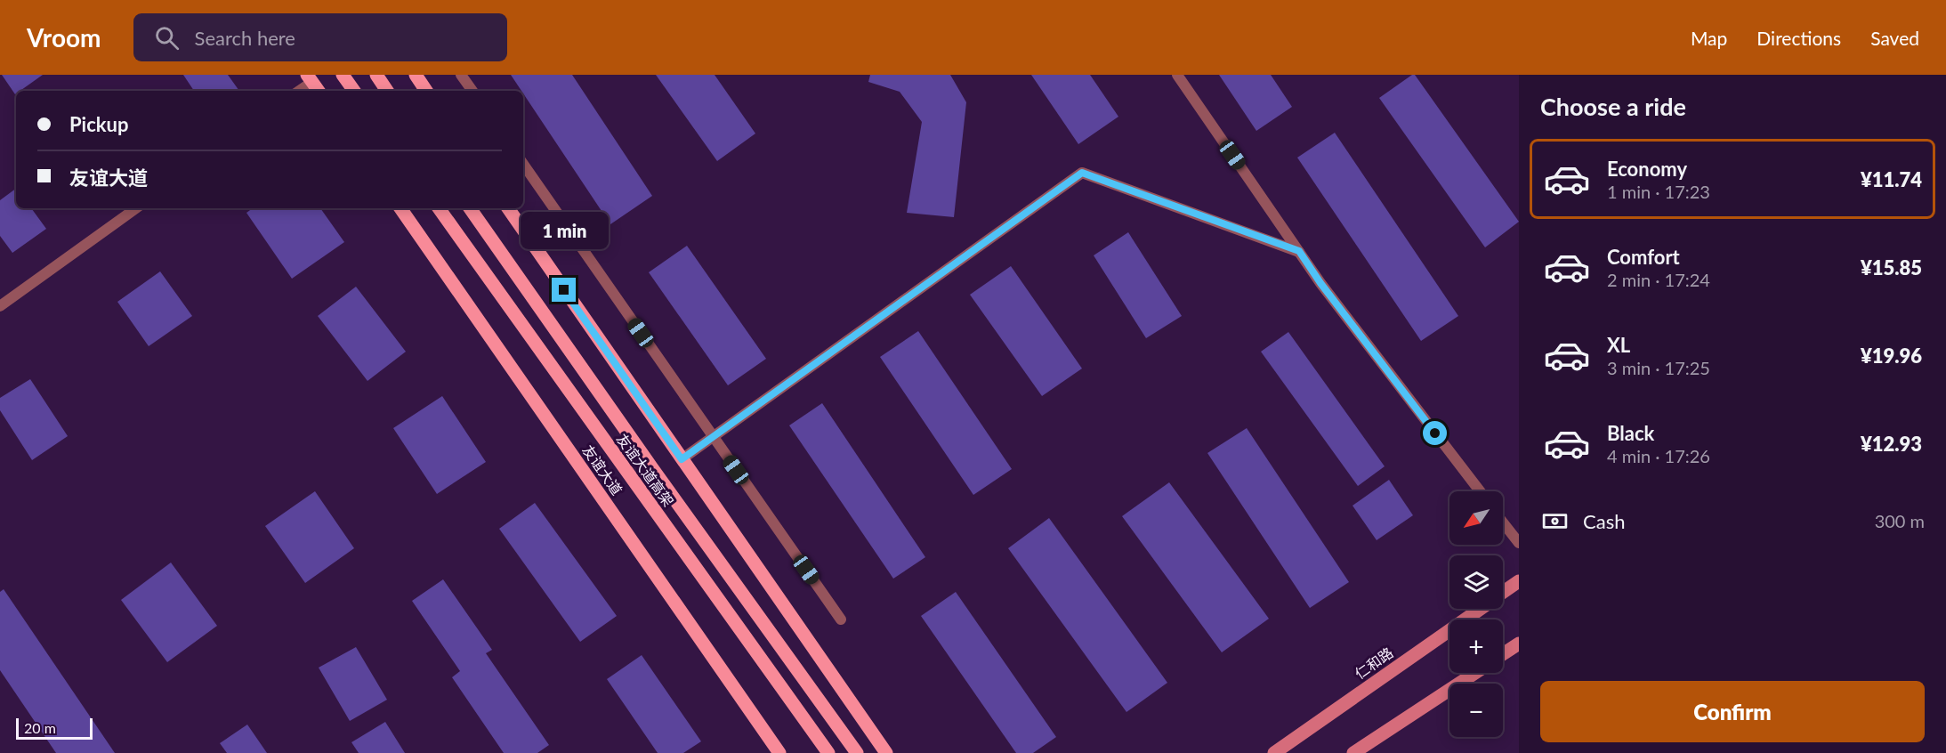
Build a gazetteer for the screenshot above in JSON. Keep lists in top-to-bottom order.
{
  "streets": {
    "main road": ["友谊大道", "友谊大道高架", "仁和路"]
  },
  "scale_bar": "20 m",
  "north": "bottom left",
  "page": {
    "header": "Vroom",
    "search": "Search here",
    "nav": ["Map", "Directions", "Saved"],
    "heading": "Choose a ride",
    "banner": ["Pickup", "友谊大道"],
    "list": [
      {
        "name": "Economy",
        "note": "1 min · 17:23",
        "value": "¥11.74"
      },
      {
        "name": "Comfort",
        "note": "2 min · 17:24",
        "value": "¥15.85"
      },
      {
        "name": "XL",
        "note": "3 min · 17:25",
        "value": "¥19.96"
      },
      {
        "name": "Black",
        "note": "4 min · 17:26",
        "value": "¥12.93"
      }
    ],
    "bubble": "1 min",
    "map_buttons": ["+", "−"],
    "pay": ["Cash", "300 m"],
    "buttons": "Confirm",
    "scale": "20 m"
  }
}
